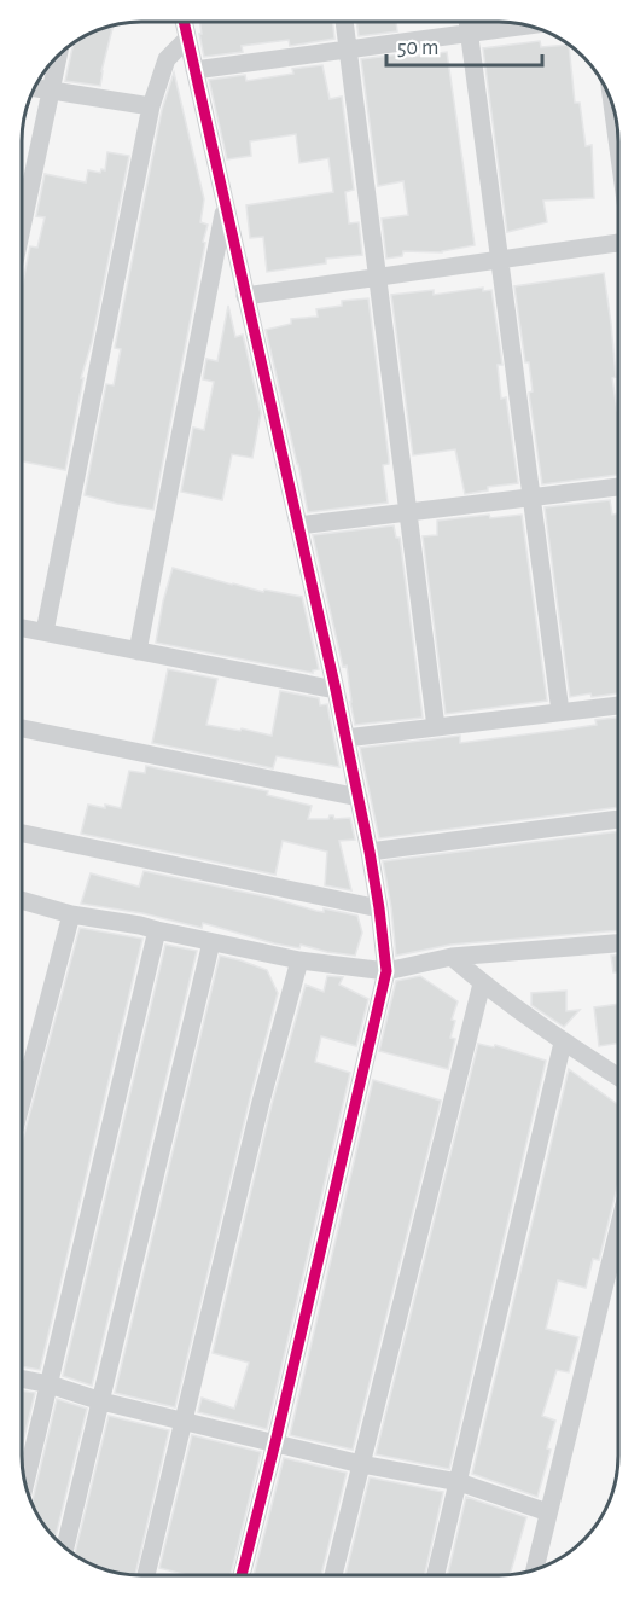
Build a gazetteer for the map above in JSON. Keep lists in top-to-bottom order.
{
  "scale_bar": "50 m"
}
